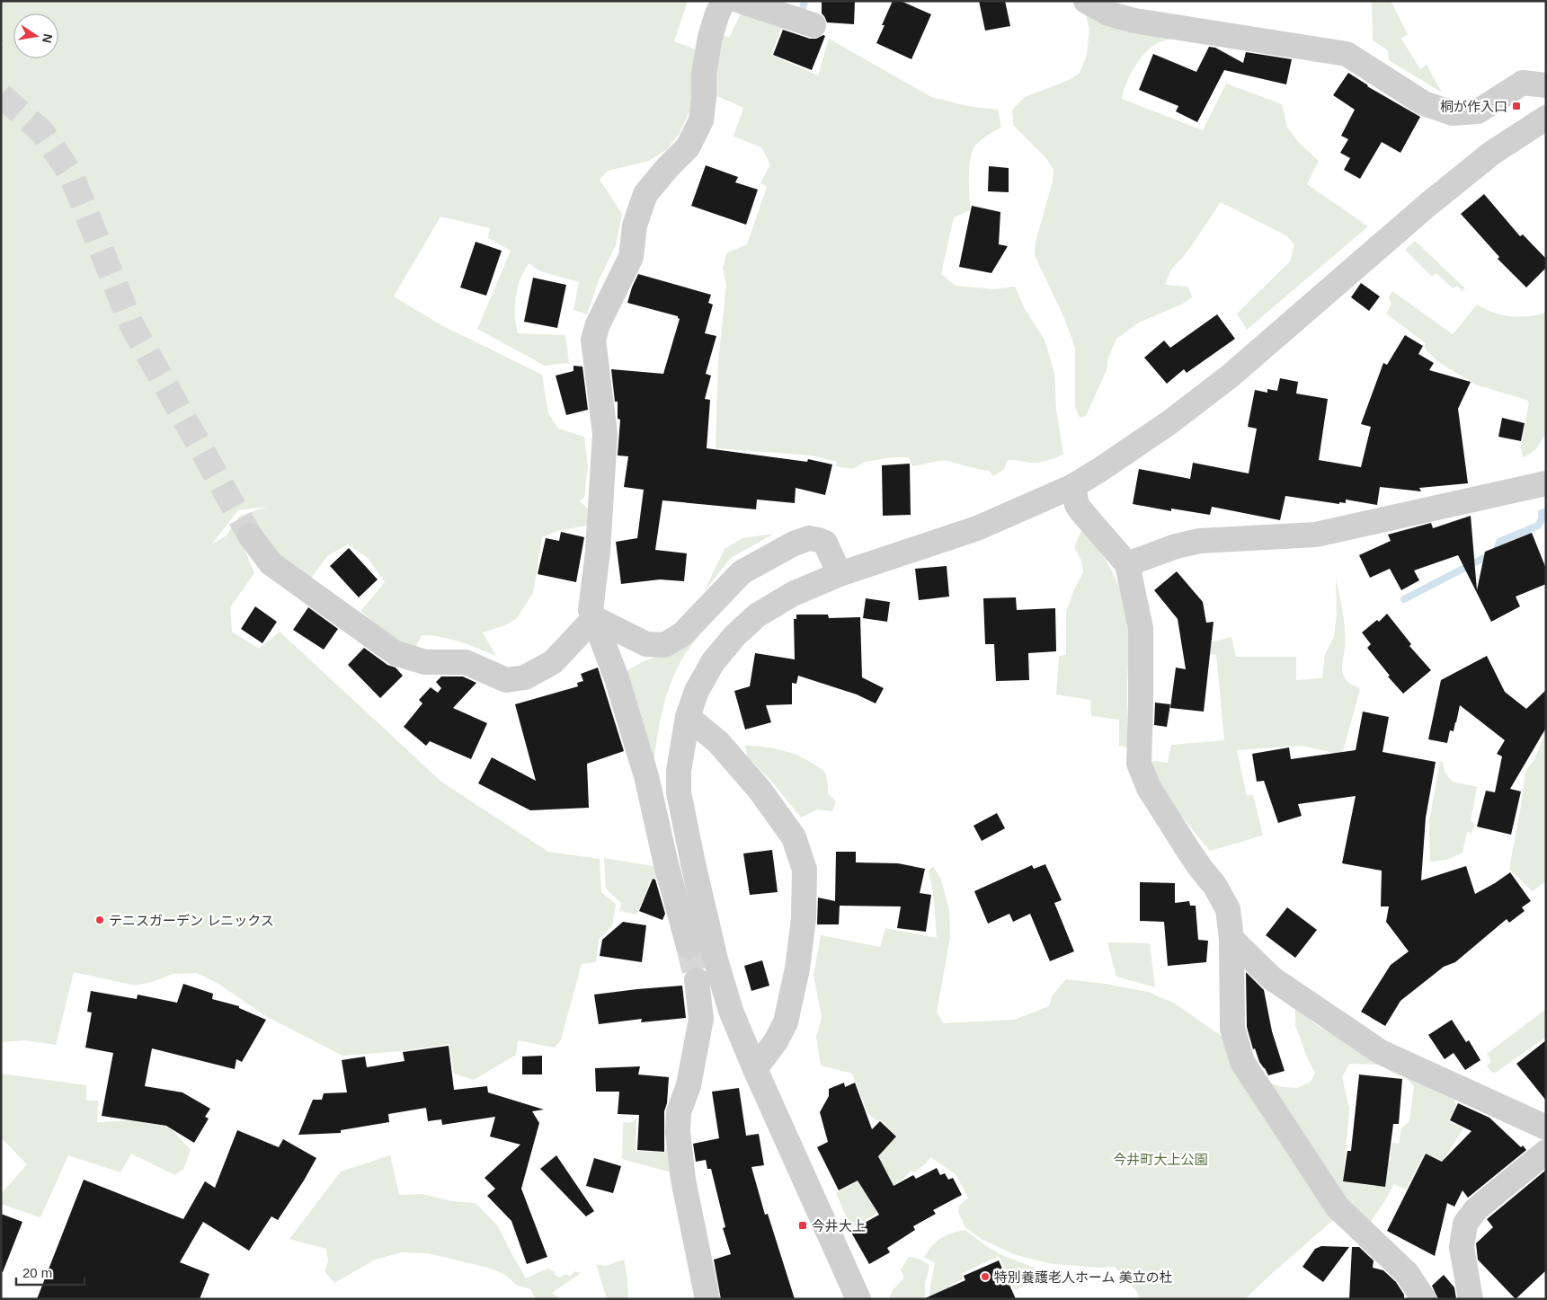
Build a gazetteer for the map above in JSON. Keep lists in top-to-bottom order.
{
  "parks": ["今井町大上公園"],
  "places": {
    "transit": ["桐が作入口", "今井大上"],
    "other": ["テニスガーデン レニックス", "特別養護老人ホーム 美立の杜"]
  },
  "scale_bar": "20 m",
  "north": "right"
}
